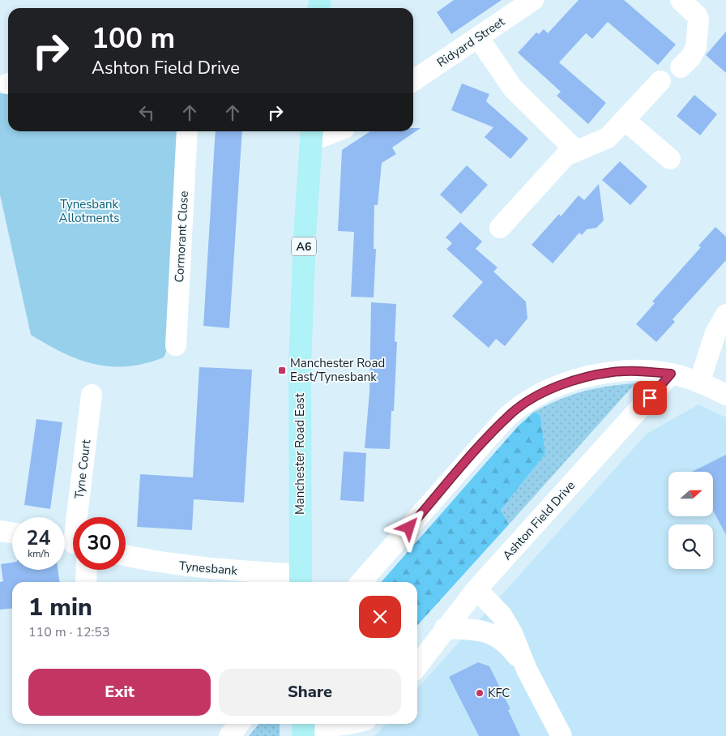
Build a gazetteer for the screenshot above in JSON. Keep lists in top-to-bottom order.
{
  "streets": {
    "main road": ["A6", "Manchester Road East"],
    "street": [
      "Ridyard Street",
      "Cormorant Close",
      "Tyne Court",
      "Ashton Field Drive",
      "Tynesbank"
    ]
  },
  "crossings": [
    ["Manchester Road East", "Tynesbank"]
  ],
  "parks": ["Tynesbank Allotments"],
  "places": {
    "transit": ["Manchester Road East/Tynesbank"],
    "other": ["KFC"]
  },
  "north": "right",
  "page": {
    "turn": ["100 m", "Ashton Field Drive"],
    "speed": "24 km/h",
    "limit": "30",
    "heading": ["1 min", "110 m · 12:53"],
    "buttons": ["Exit", "Share"]
  }
}
